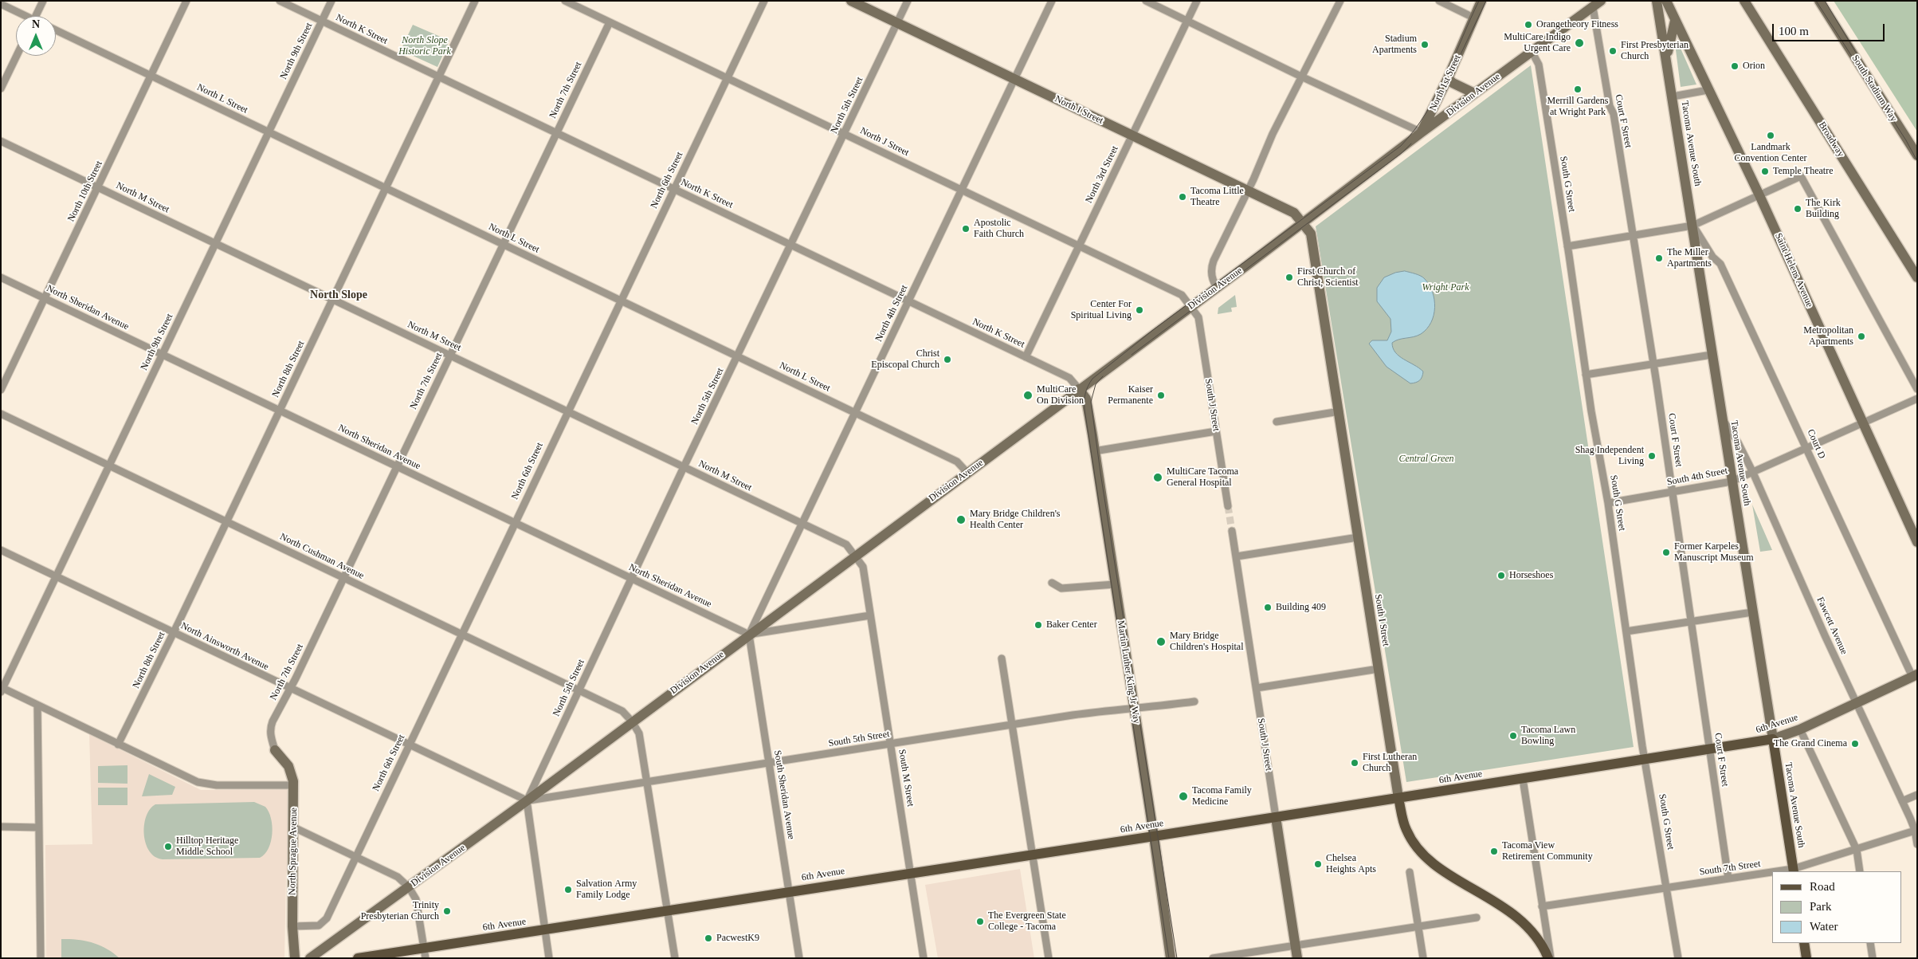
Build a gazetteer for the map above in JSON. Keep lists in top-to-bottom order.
{
  "streets": {
    "main road": [
      "North 1st Street",
      "South Stadium Way",
      "Division Avenue",
      "North I Street",
      "Broadway",
      "Tacoma Avenue South",
      "Saint Helens Avenue",
      "South J Street",
      "South I Street",
      "Martin Luther King Jr Way",
      "6th Avenue",
      "North Sprague Avenue"
    ],
    "street": [
      "North K Street",
      "North 9th Street",
      "North 7th Street",
      "North L Street",
      "North 5th Street",
      "Court F Street",
      "North J Street",
      "North 3rd Street",
      "North 6th Street",
      "South G Street",
      "North 10th Street",
      "North M Street",
      "North Sheridan Avenue",
      "North 4th Street",
      "North 8th Street",
      "Court D",
      "South 4th Street",
      "North Cushman Avenue",
      "Fawcett Avenue",
      "North Ainsworth Avenue",
      "South 5th Street",
      "South M Street",
      "South Sheridan Avenue",
      "South 7th Street"
    ]
  },
  "crossings": [
    ["North K Street", "North 9th Street"],
    ["North K Street", "North 7th Street"],
    ["North K Street", "Division Avenue"],
    ["North K Street", "North 5th Street"],
    ["North K Street", "North 3rd Street"],
    ["North K Street", "North 6th Street"],
    ["North K Street", "North 4th Street"],
    ["North K Street", "North 8th Street"],
    ["North K Street", "Martin Luther King Jr Way"],
    ["North 9th Street", "North L Street"],
    ["North 9th Street", "North M Street"],
    ["North 9th Street", "North Sheridan Avenue"],
    ["North 9th Street", "North Cushman Avenue"],
    ["North 9th Street", "North Ainsworth Avenue"],
    ["North 1st Street", "Division Avenue"],
    ["North 7th Street", "North L Street"],
    ["North 7th Street", "North J Street"],
    ["North 7th Street", "North M Street"],
    ["North 7th Street", "North Sheridan Avenue"],
    ["North 7th Street", "North Cushman Avenue"],
    ["North 7th Street", "North Ainsworth Avenue"],
    ["North 7th Street", "North Sprague Avenue"],
    ["Division Avenue", "North L Street"],
    ["Division Avenue", "North 5th Street"],
    ["Division Avenue", "North I Street"],
    ["Division Avenue", "Court F Street"],
    ["Division Avenue", "North J Street"],
    ["Division Avenue", "South G Street"],
    ["Division Avenue", "North M Street"],
    ["Division Avenue", "North Sheridan Avenue"],
    ["Division Avenue", "North 4th Street"],
    ["Division Avenue", "South J Street"],
    ["Division Avenue", "North Cushman Avenue"],
    ["Division Avenue", "South I Street"],
    ["Division Avenue", "North Ainsworth Avenue"],
    ["Division Avenue", "Martin Luther King Jr Way"],
    ["Division Avenue", "South 5th Street"],
    ["Division Avenue", "South M Street"],
    ["Division Avenue", "South Sheridan Avenue"],
    ["North L Street", "North 5th Street"],
    ["North L Street", "North 6th Street"],
    ["North L Street", "North 10th Street"],
    ["North L Street", "North 4th Street"],
    ["North L Street", "North 8th Street"],
    ["North 5th Street", "North I Street"],
    ["North 5th Street", "North J Street"],
    ["North 5th Street", "North M Street"],
    ["North 5th Street", "North Sheridan Avenue"],
    ["North 5th Street", "North Cushman Avenue"],
    ["North 5th Street", "North Ainsworth Avenue"],
    ["North 5th Street", "South 5th Street"],
    ["North I Street", "North 3rd Street"],
    ["North I Street", "North 4th Street"],
    ["North I Street", "South I Street"],
    ["Court F Street", "South 4th Street"],
    ["Court F Street", "6th Avenue"],
    ["Court F Street", "South 7th Street"],
    ["North J Street", "North 3rd Street"],
    ["North J Street", "North 6th Street"],
    ["North J Street", "North 4th Street"],
    ["North J Street", "South J Street"],
    ["Tacoma Avenue South", "Saint Helens Avenue"],
    ["Tacoma Avenue South", "Court D"],
    ["Tacoma Avenue South", "South 4th Street"],
    ["Tacoma Avenue South", "Fawcett Avenue"],
    ["Tacoma Avenue South", "6th Avenue"],
    ["Tacoma Avenue South", "South 7th Street"],
    ["North 6th Street", "North M Street"],
    ["North 6th Street", "North Sheridan Avenue"],
    ["North 6th Street", "North Cushman Avenue"],
    ["North 6th Street", "North Ainsworth Avenue"],
    ["North 6th Street", "North Sprague Avenue"],
    ["South G Street", "South 4th Street"],
    ["South G Street", "6th Avenue"],
    ["South G Street", "South 7th Street"],
    ["North 10th Street", "North M Street"],
    ["North 10th Street", "North Sheridan Avenue"],
    ["North M Street", "North 4th Street"],
    ["North M Street", "North 8th Street"],
    ["North M Street", "South M Street"],
    ["Saint Helens Avenue", "South 4th Street"],
    ["North Sheridan Avenue", "North 4th Street"],
    ["North Sheridan Avenue", "North 8th Street"],
    ["North Sheridan Avenue", "South Sheridan Avenue"],
    ["North 4th Street", "South Sheridan Avenue"],
    ["North 8th Street", "North Cushman Avenue"],
    ["North 8th Street", "North Ainsworth Avenue"],
    ["South J Street", "6th Avenue"],
    ["Court D", "South 4th Street"],
    ["Court D", "6th Avenue"],
    ["South 4th Street", "Fawcett Avenue"],
    ["South I Street", "6th Avenue"],
    ["Fawcett Avenue", "6th Avenue"],
    ["Fawcett Avenue", "South 7th Street"],
    ["North Ainsworth Avenue", "South 5th Street"],
    ["Martin Luther King Jr Way", "6th Avenue"],
    ["Martin Luther King Jr Way", "South 5th Street"],
    ["6th Avenue", "South M Street"],
    ["6th Avenue", "South Sheridan Avenue"],
    ["South 5th Street", "South M Street"],
    ["South 5th Street", "South Sheridan Avenue"]
  ],
  "districts": ["North Slope"],
  "parks": ["North Slope Historic Park", "Wright Park", "Central Green"],
  "places": [
    "Orangetheory Fitness",
    "MultiCare Indigo Urgent Care",
    "Stadium Apartments",
    "First Presbyterian Church",
    "Orion",
    "Merrill Gardens at Wright Park",
    "Landmark Convention Center",
    "Temple Theatre",
    "Tacoma Little Theatre",
    "The Kirk Building",
    "Apostolic Faith Church",
    "The Miller Apartments",
    "First Church of Christ, Scientist",
    "Center For Spiritual Living",
    "Metropolitan Apartments",
    "Christ Episcopal Church",
    "MultiCare On Division",
    "Kaiser Permanente",
    "Shag Independent Living",
    "MultiCare Tacoma General Hospital",
    "Mary Bridge Children's Health Center",
    "Former Karpeles Manuscript Museum",
    "Horseshoes",
    "Building 409",
    "Baker Center",
    "Mary Bridge Children's Hospital",
    "Tacoma Lawn Bowling",
    "The Grand Cinema",
    "First Lutheran Church",
    "Tacoma Family Medicine",
    "Hilltop Heritage Middle School",
    "Tacoma View Retirement Community",
    "Chelsea Heights Apts",
    "Salvation Army Family Lodge",
    "Trinity Presbyterian Church",
    "The Evergreen State College - Tacoma",
    "PacwestK9"
  ],
  "legend": ["Road", "Park", "Water"],
  "scale_bar": "100 m",
  "north": "top"
}
